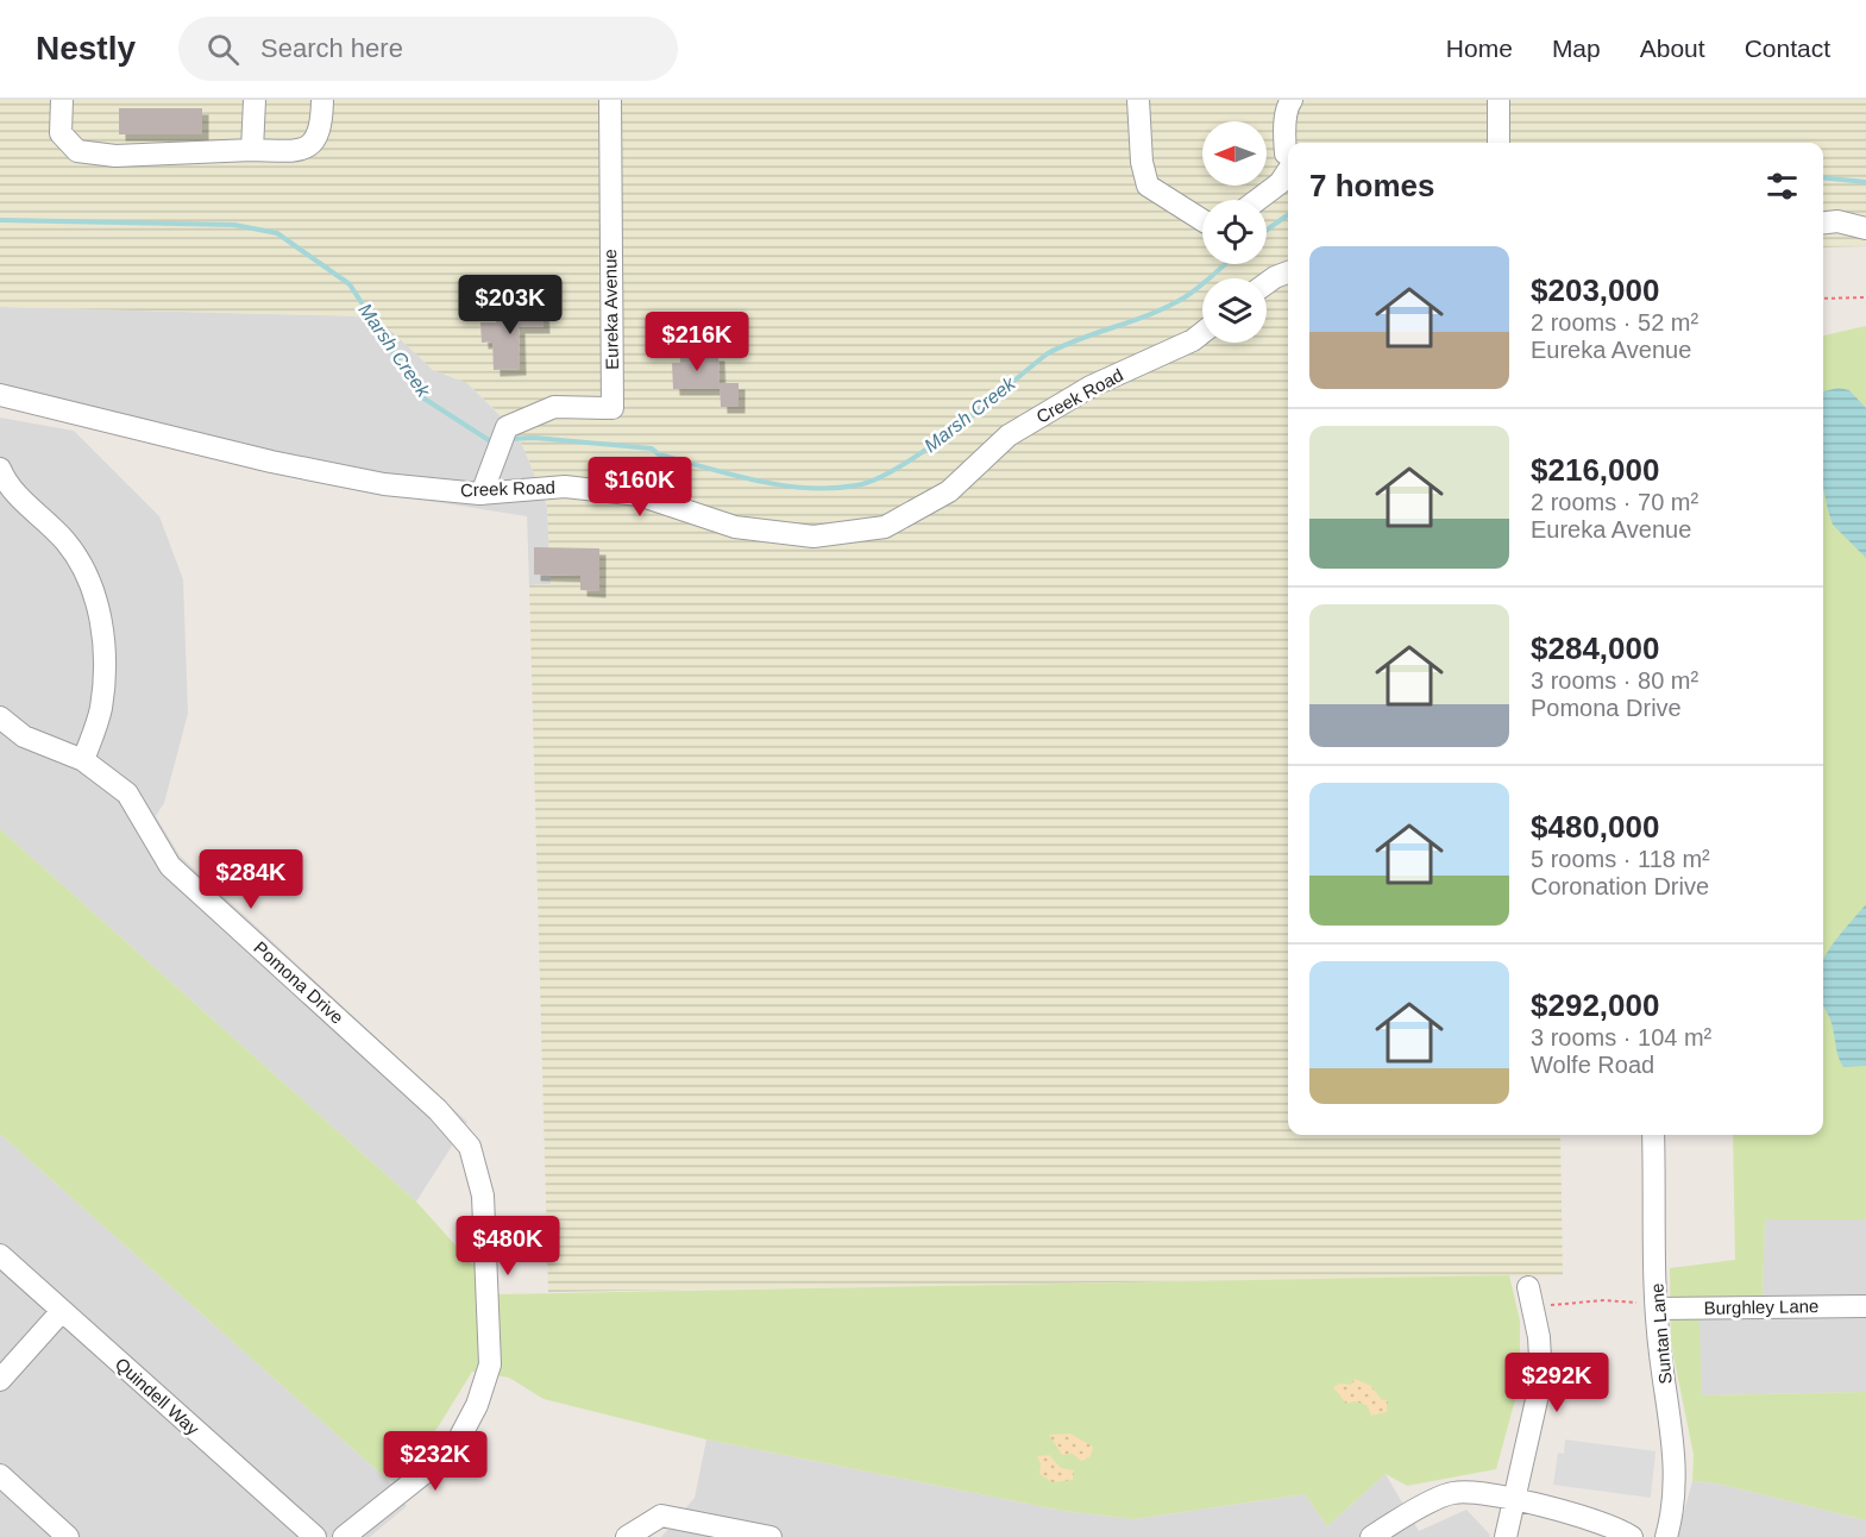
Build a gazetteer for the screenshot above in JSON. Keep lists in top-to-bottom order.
{
  "streets": {
    "street": [
      "Eureka Avenue",
      "Creek Road",
      "Pomona Drive",
      "Burghley Lane",
      "Suntan Lane",
      "Quindell Way"
    ]
  },
  "crossings": [
    ["Eureka Avenue", "Creek Road"],
    ["Burghley Lane", "Suntan Lane"]
  ],
  "water": ["Marsh Creek"],
  "north": "left",
  "page": {
    "header": "Nestly",
    "search": "Search here",
    "nav": [
      "Home",
      "Map",
      "About",
      "Contact"
    ],
    "heading": "7 homes",
    "list": [
      {
        "name": "$203,000",
        "note": "2 rooms · 52 m² · Eureka Avenue"
      },
      {
        "name": "$216,000",
        "note": "2 rooms · 70 m² · Eureka Avenue"
      },
      {
        "name": "$284,000",
        "note": "3 rooms · 80 m² · Pomona Drive"
      },
      {
        "name": "$480,000",
        "note": "5 rooms · 118 m² · Coronation Drive"
      },
      {
        "name": "$292,000",
        "note": "3 rooms · 104 m² · Wolfe Road"
      }
    ],
    "price": [
      "$203K",
      "$216K",
      "$160K",
      "$284K",
      "$480K",
      "$292K",
      "$232K"
    ]
  }
}
